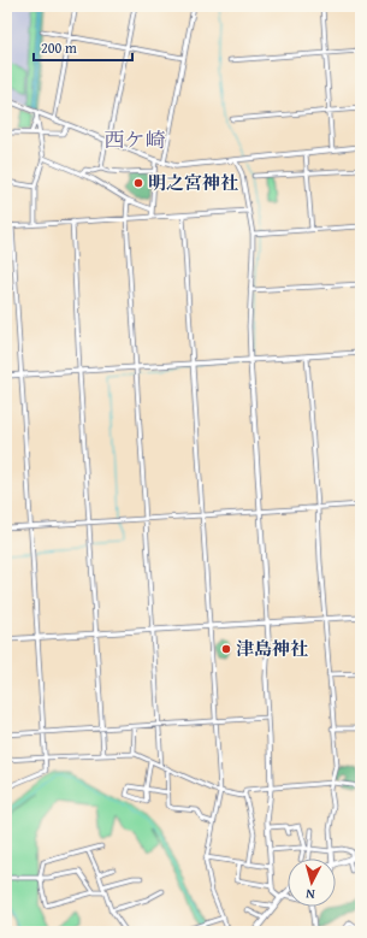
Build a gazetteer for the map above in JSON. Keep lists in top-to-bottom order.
{
  "districts": ["西ケ崎"],
  "places": ["明之宮神社", "津島神社"],
  "scale_bar": "200 m",
  "north": "bottom"
}
